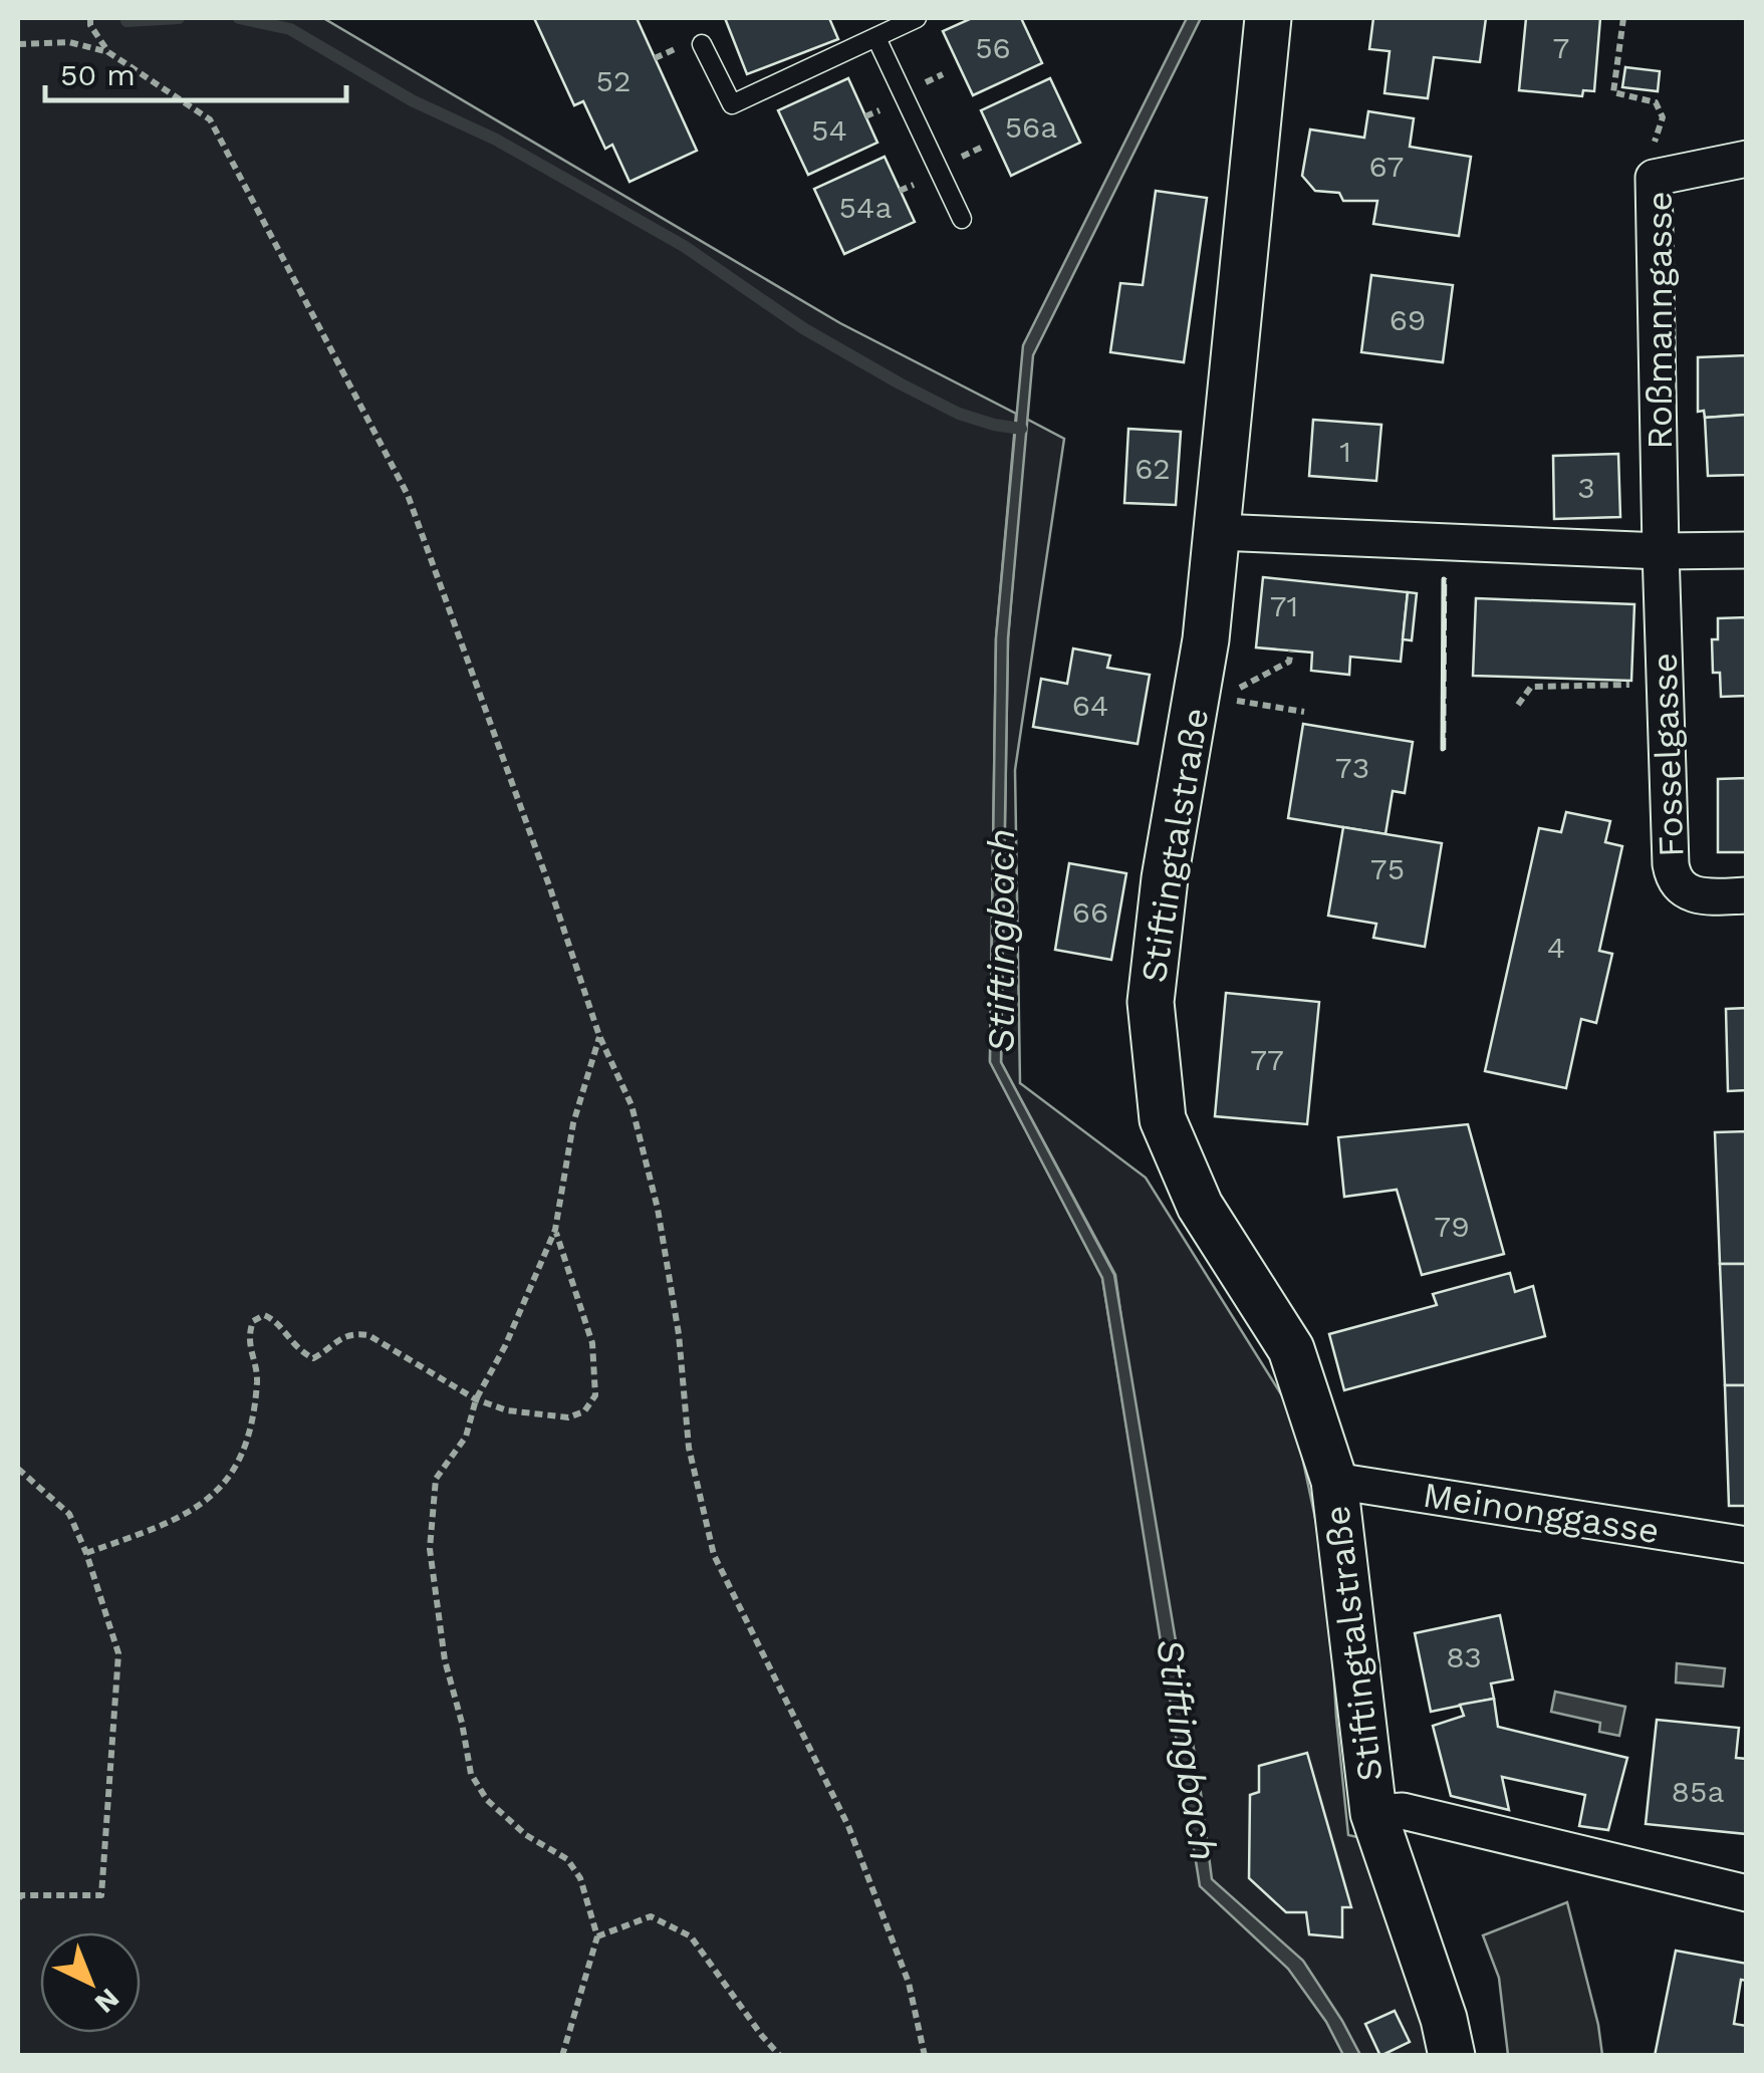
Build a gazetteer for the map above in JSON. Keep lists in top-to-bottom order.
{
  "streets": {
    "street": [
      "Roßmanngasse",
      "Fosselgasse",
      "Stiftingtalstraße",
      "Meinonggasse"
    ]
  },
  "crossings": [
    ["Roßmanngasse", "Fosselgasse"],
    ["Stiftingtalstraße", "Meinonggasse"]
  ],
  "water": ["Stiftingbach"],
  "house_numbers": [
    "56",
    "7",
    "52",
    "56a",
    "54",
    "67",
    "54a",
    "69",
    "1",
    "62",
    "3",
    "71",
    "64",
    "73",
    "75",
    "66",
    "4",
    "77",
    "79",
    "83",
    "85a"
  ],
  "scale_bar": "50 m",
  "north": "bottom right"
}
